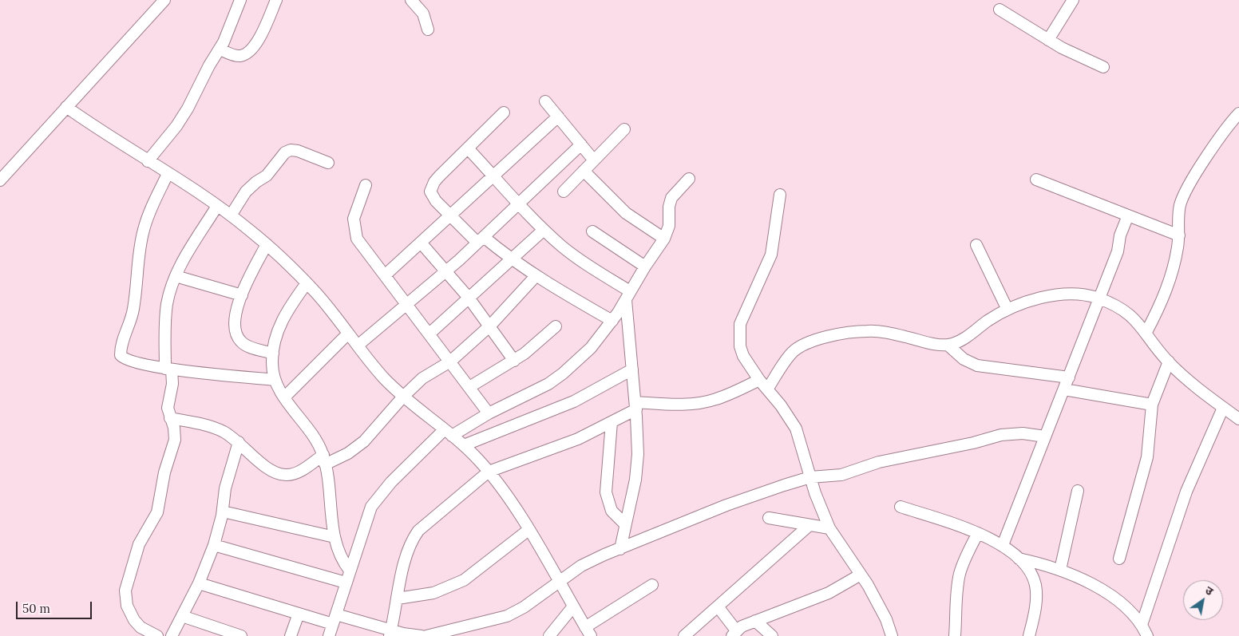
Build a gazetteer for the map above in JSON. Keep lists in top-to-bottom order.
{
  "scale_bar": "50 m",
  "north": "top right"
}
